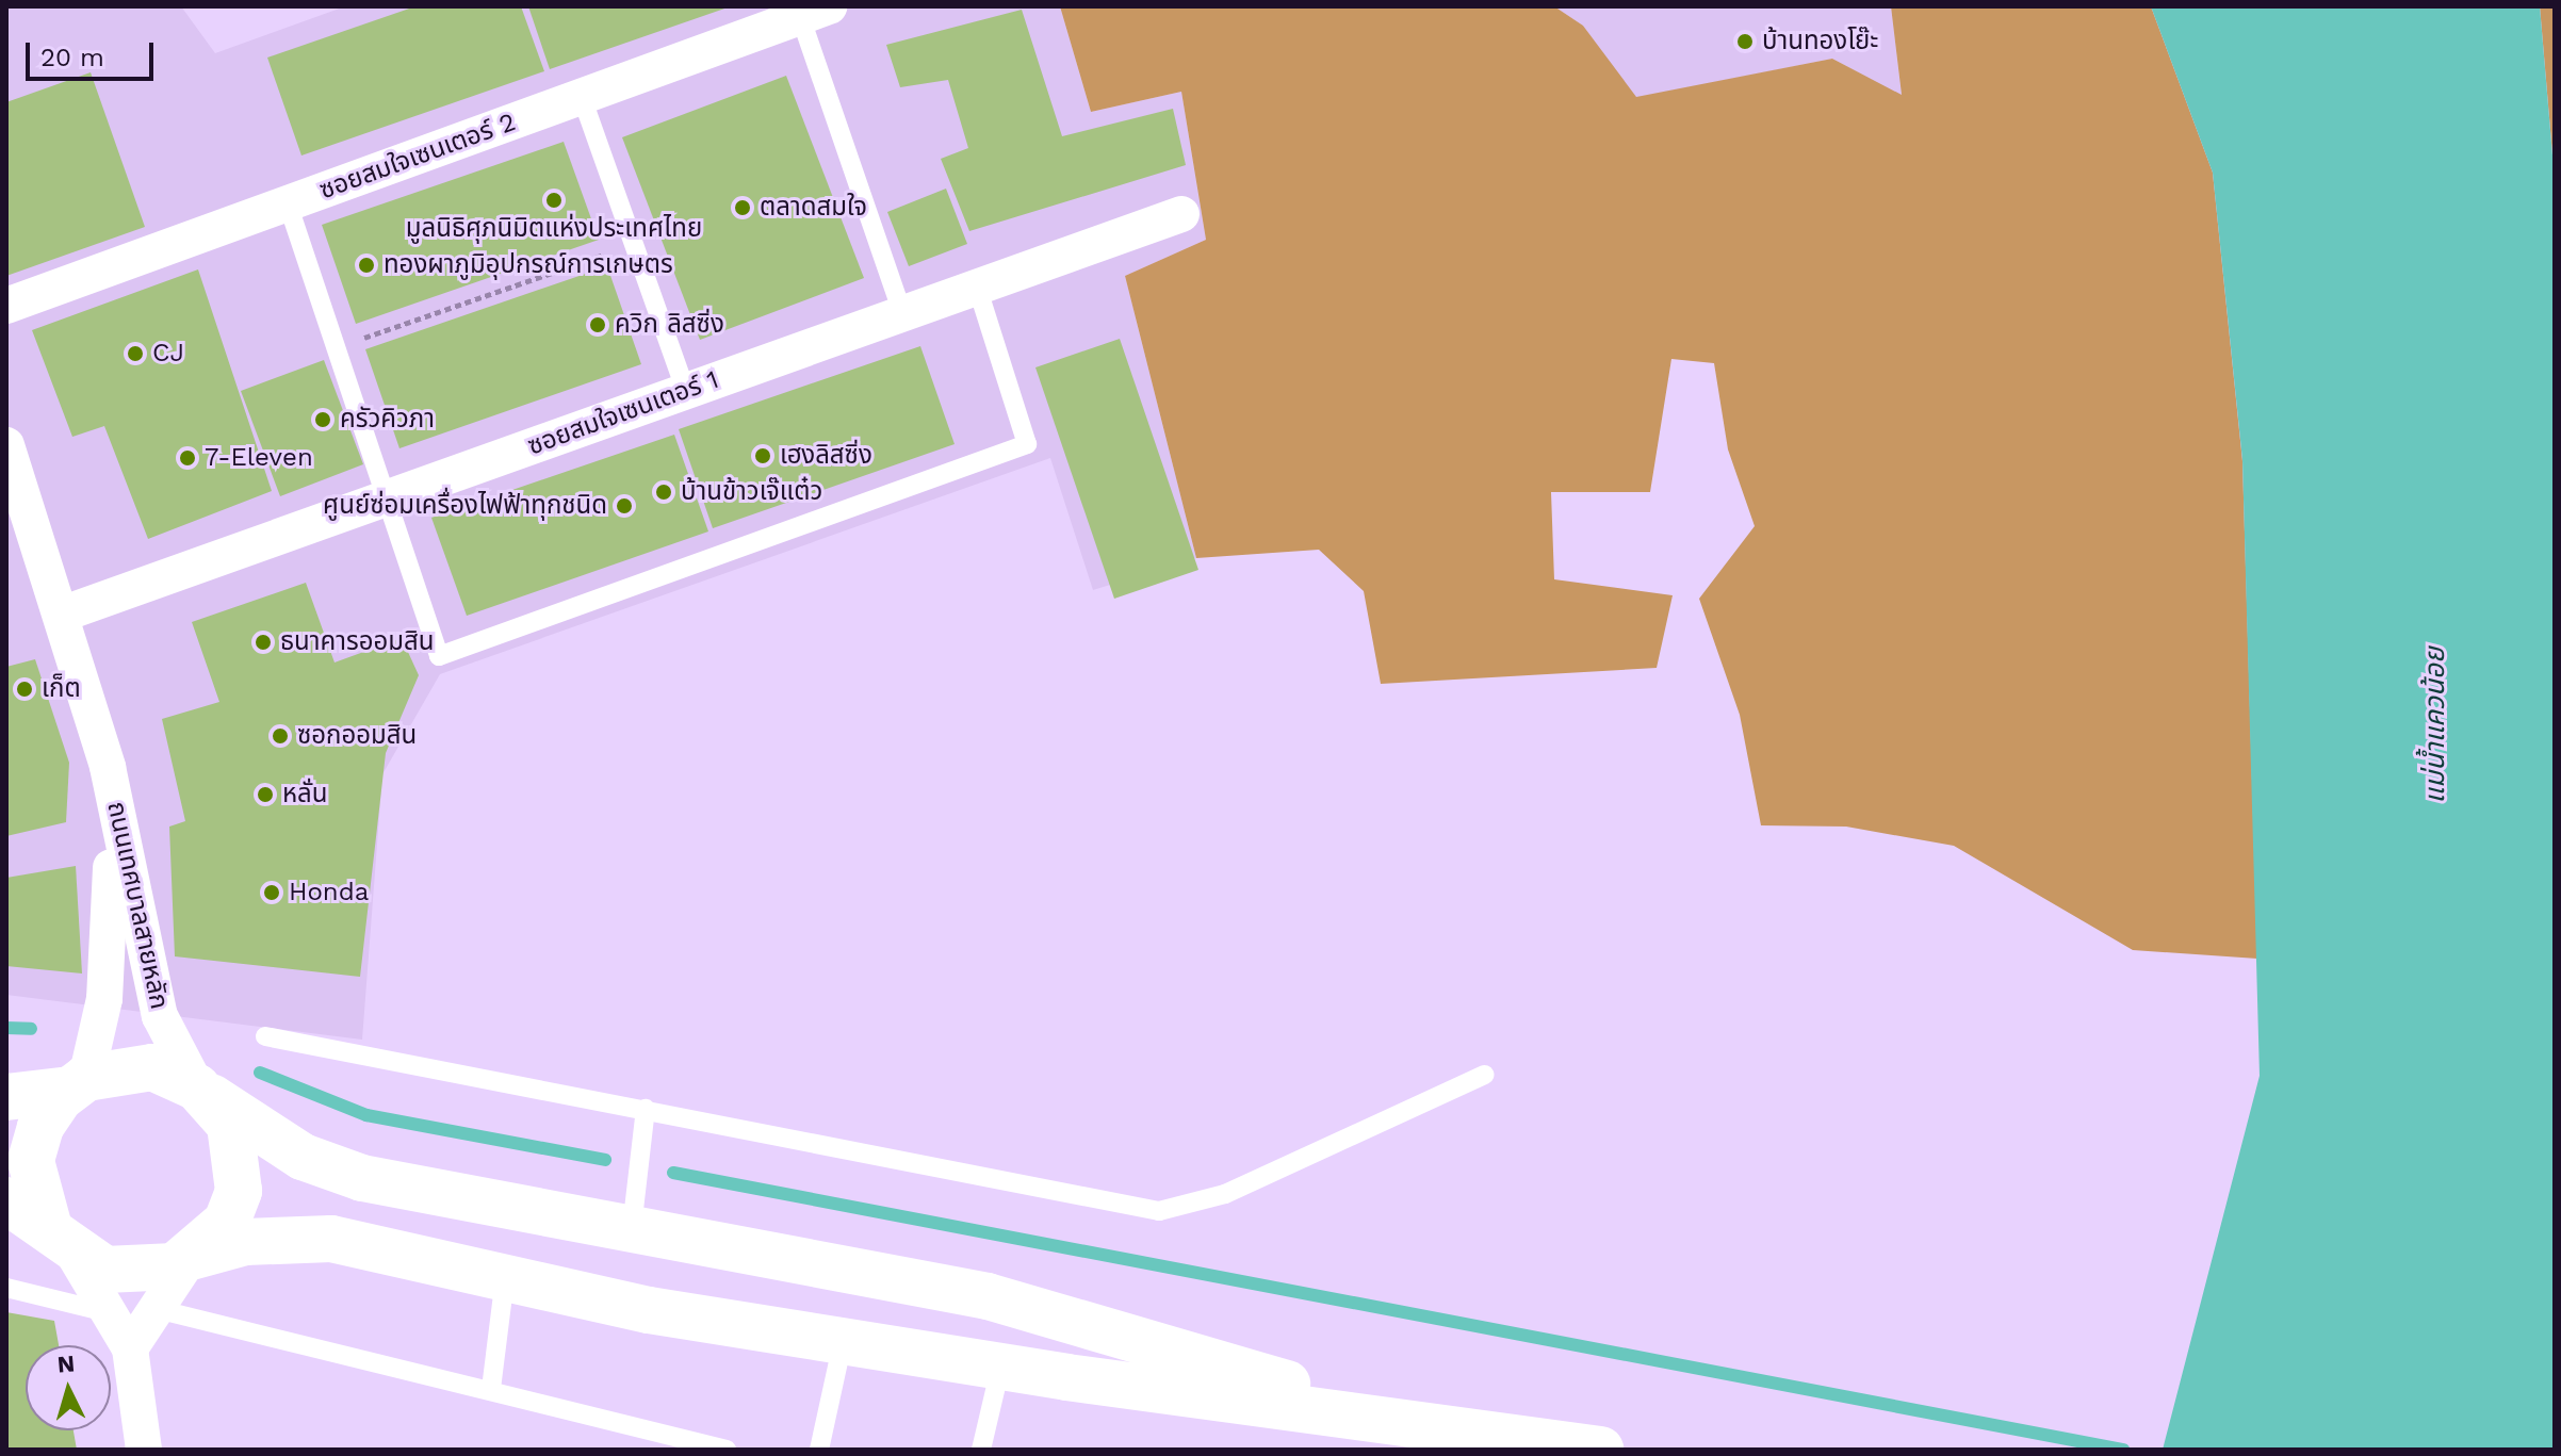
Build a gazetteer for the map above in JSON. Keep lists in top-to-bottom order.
{
  "streets": {
    "street": ["ซอยสมใจเซนเตอร์ 2", "ซอยสมใจเซนเตอร์ 1", "ถนนเทศบาลสายหลัก"]
  },
  "crossings": [
    ["ซอยสมใจเซนเตอร์ 1", "ถนนเทศบาลสายหลัก"]
  ],
  "water": ["แม่น้ำแควน้อย"],
  "places": [
    "บ้านทองโย๊ะ",
    "มูลนิธิศุภนิมิตแห่งประเทศไทย",
    "ตลาดสมใจ",
    "ทองผาภูมิอุปกรณ์การเกษตร",
    "ควิก ลิสซิ่ง",
    "CJ",
    "ครัวคิวภา",
    "เฮงลิสซิ่ง",
    "7-Eleven",
    "บ้านข้าวเจ๊แต๋ว",
    "ศูนย์ซ่อมเครื่องไฟฟ้าทุกชนิด",
    "ธนาคารออมสิน",
    "เก็ต",
    "ซอกออมสิน",
    "หลั่น",
    "Honda"
  ],
  "scale_bar": "20 m",
  "north": "top"
}
